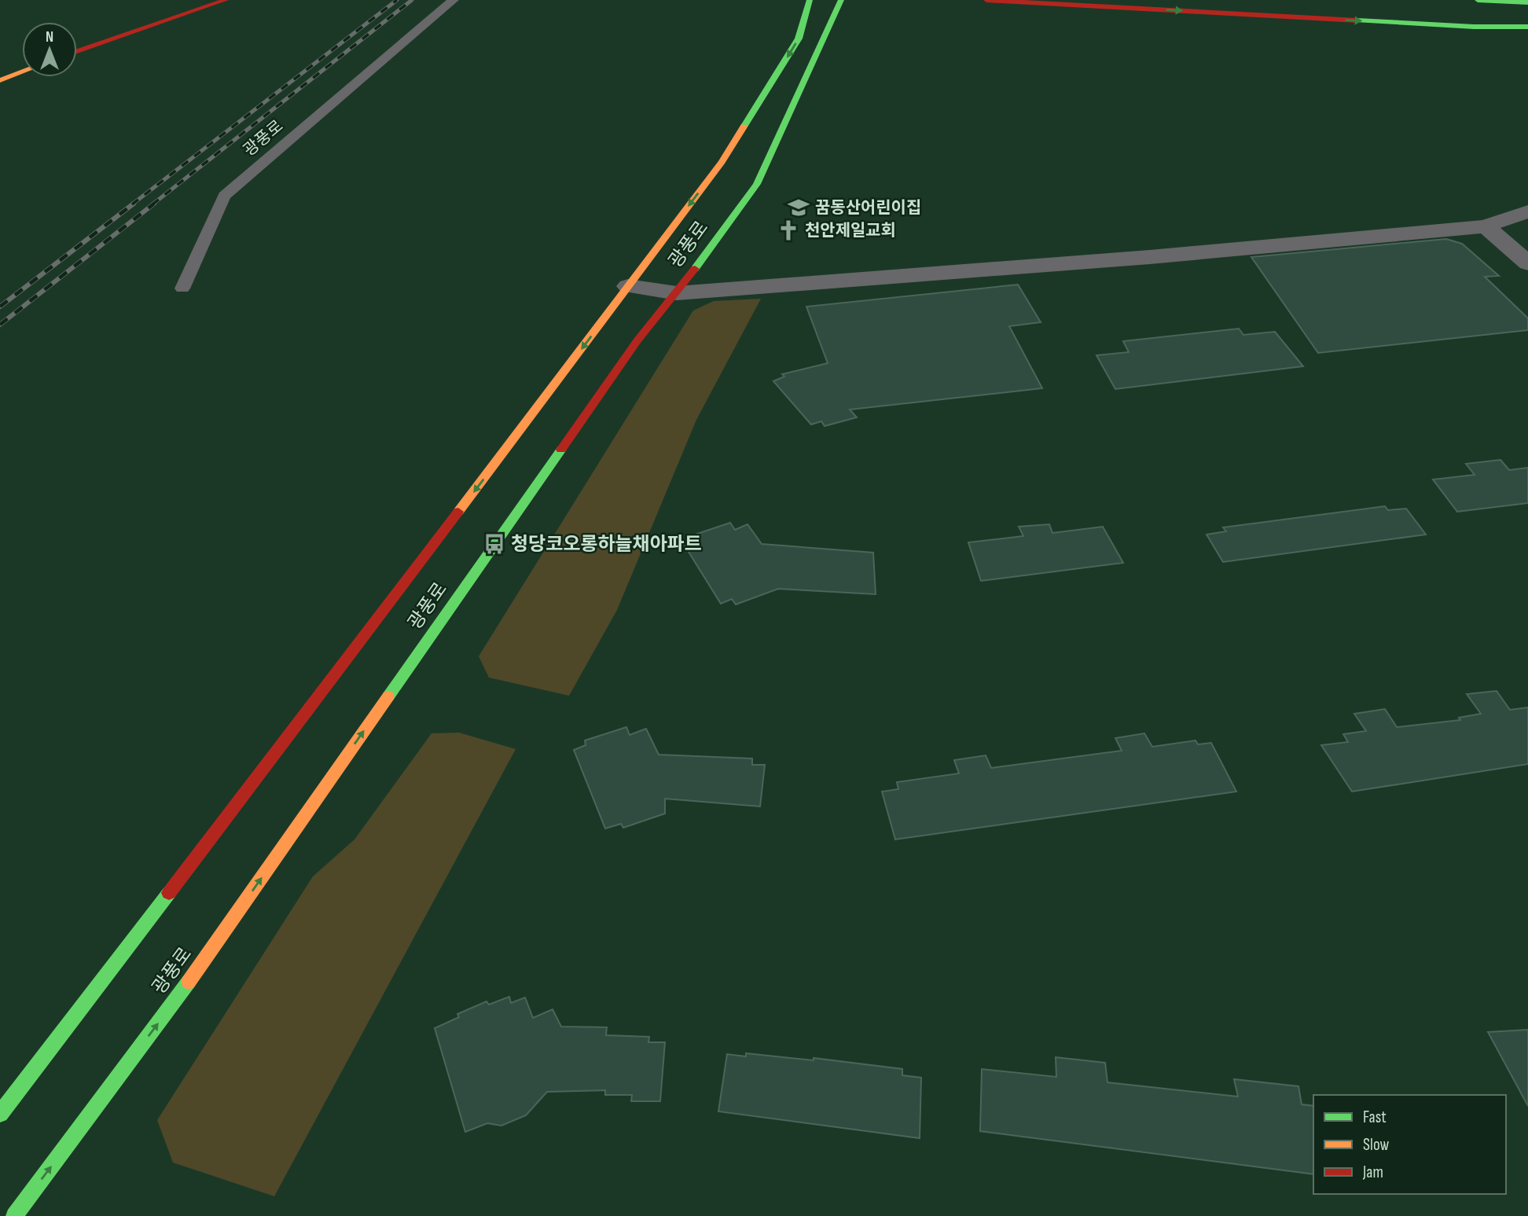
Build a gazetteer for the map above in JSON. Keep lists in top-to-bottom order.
{
  "streets": {
    "main road": ["광풍로"]
  },
  "places": {
    "school or university": ["꿈동산어린이집"],
    "church": ["천안제일교회"],
    "bus stop": ["청당코오롱하늘채아파트"]
  },
  "legend": ["Fast", "Slow", "Jam"],
  "north": "top"
}
